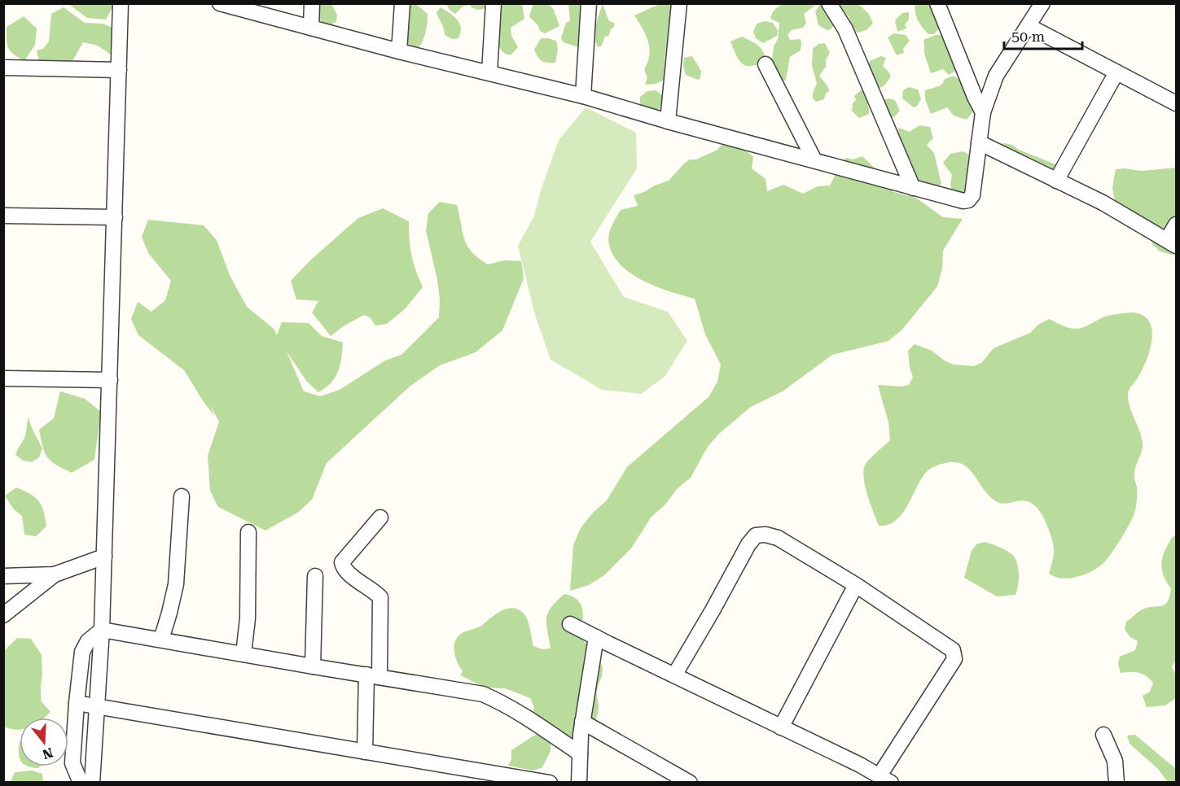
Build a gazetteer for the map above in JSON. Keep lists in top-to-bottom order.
{
  "scale_bar": "50 m",
  "north": "bottom"
}
